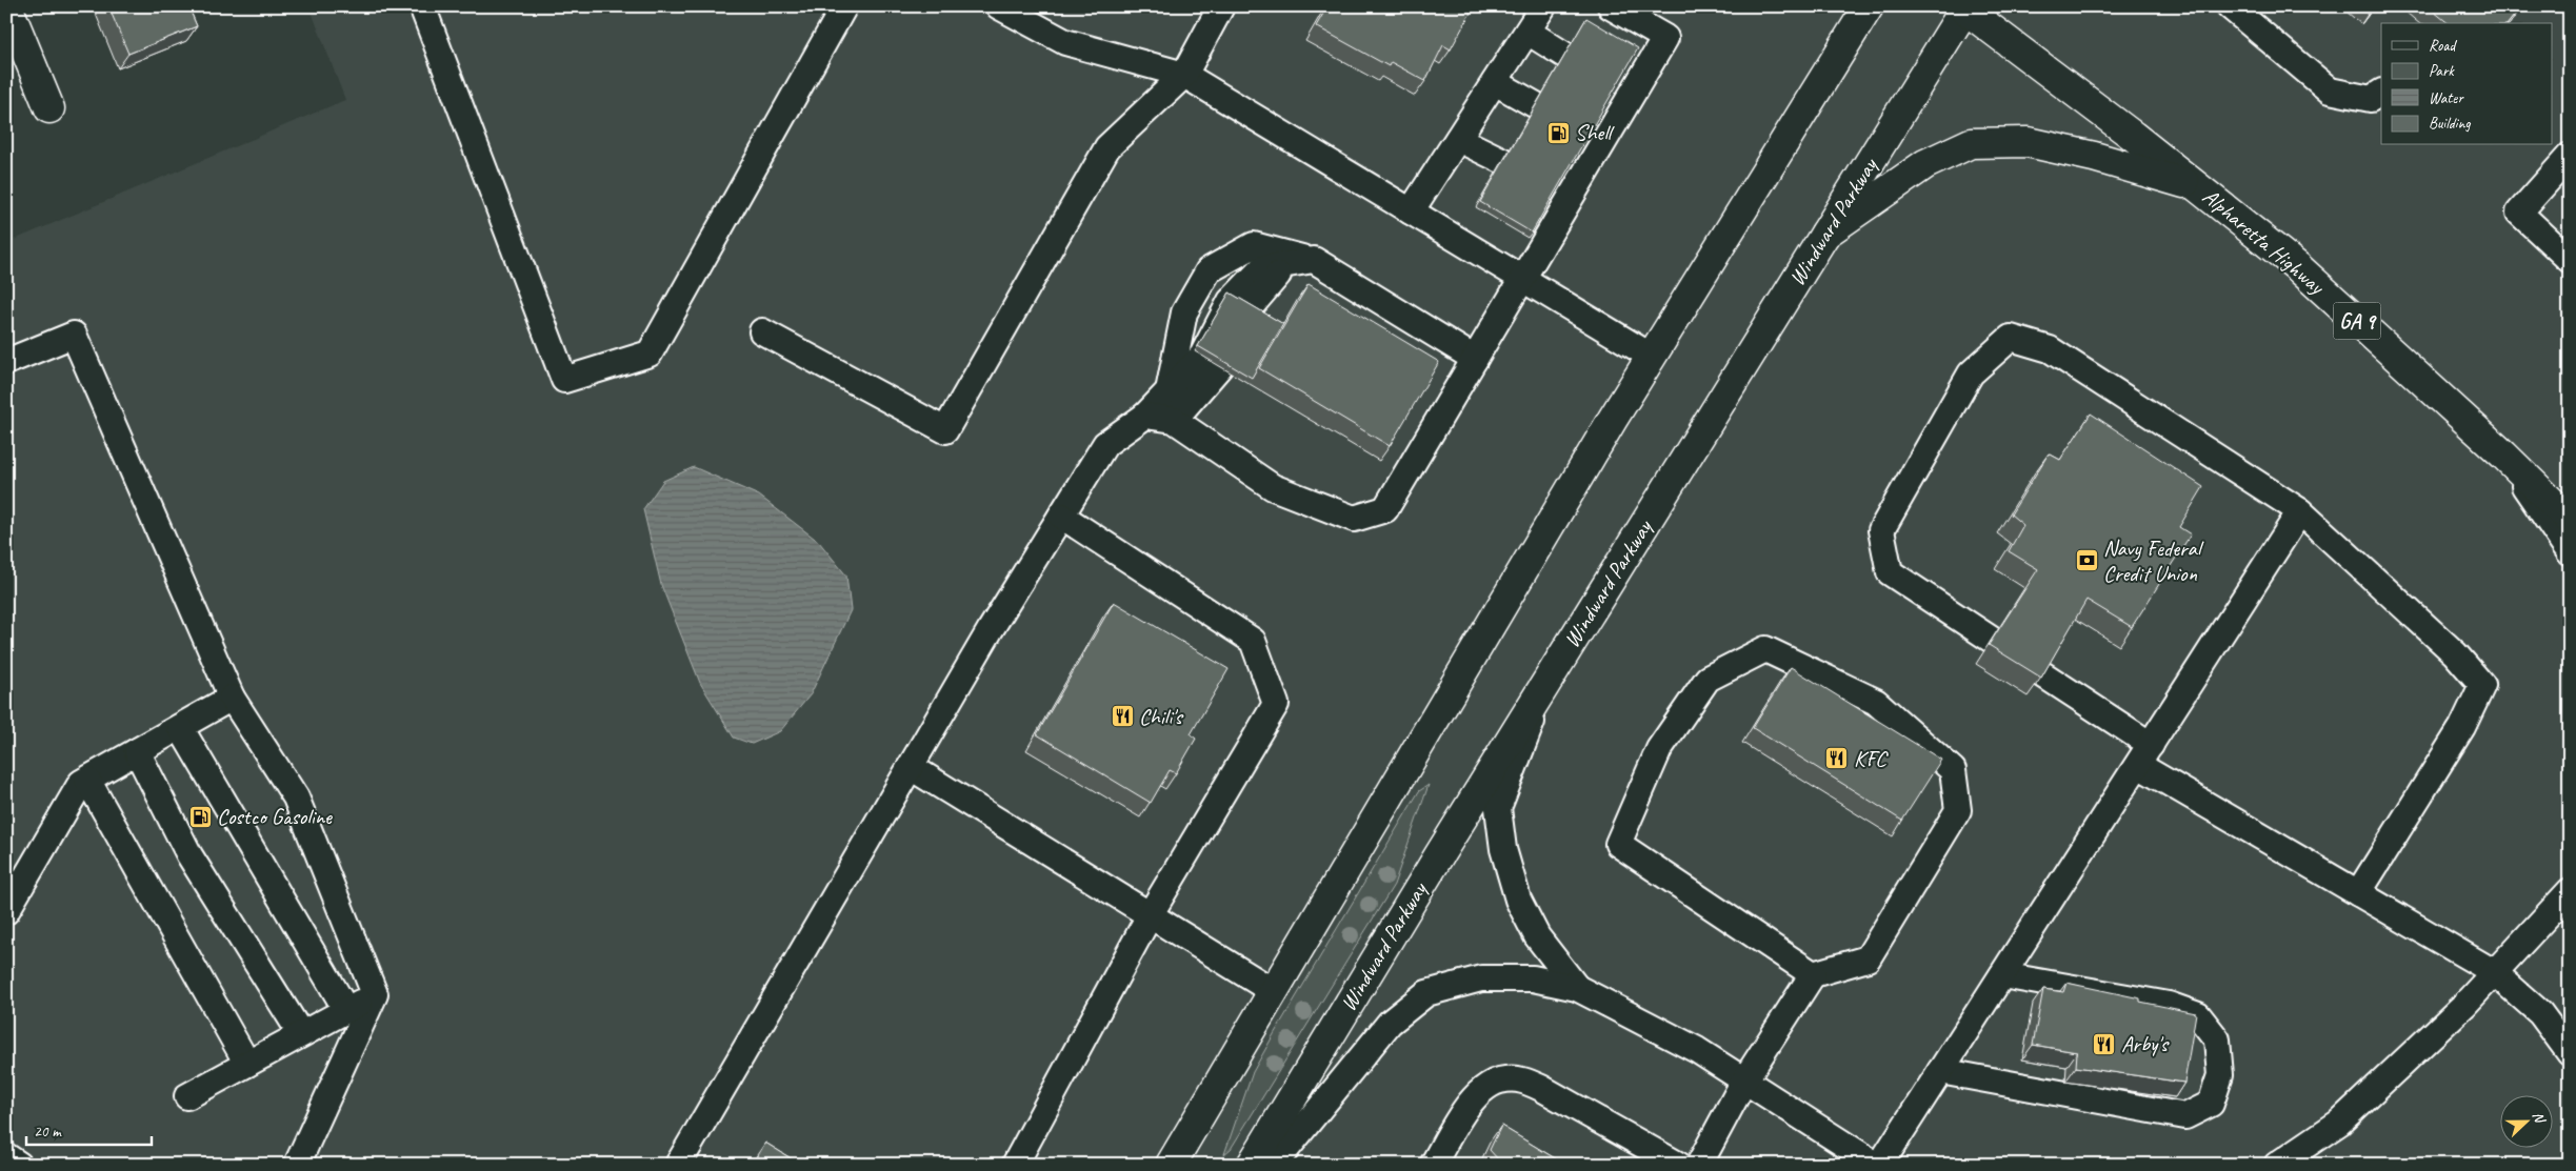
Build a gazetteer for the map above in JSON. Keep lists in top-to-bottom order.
{
  "streets": {
    "main road": ["Windward Parkway", "Alpharetta Highway", "GA 9"]
  },
  "crossings": [
    ["Windward Parkway", "Alpharetta Highway"]
  ],
  "places": {
    "fuel station": ["Shell", "Costco Gasoline"],
    "bank": ["Navy Federal Credit Union"],
    "restaurant": ["Chili's", "KFC", "Arby's"]
  },
  "legend": [
    "Road",
    "Park",
    "Water",
    "Building"
  ],
  "scale_bar": "20 m",
  "north": "right"
}
